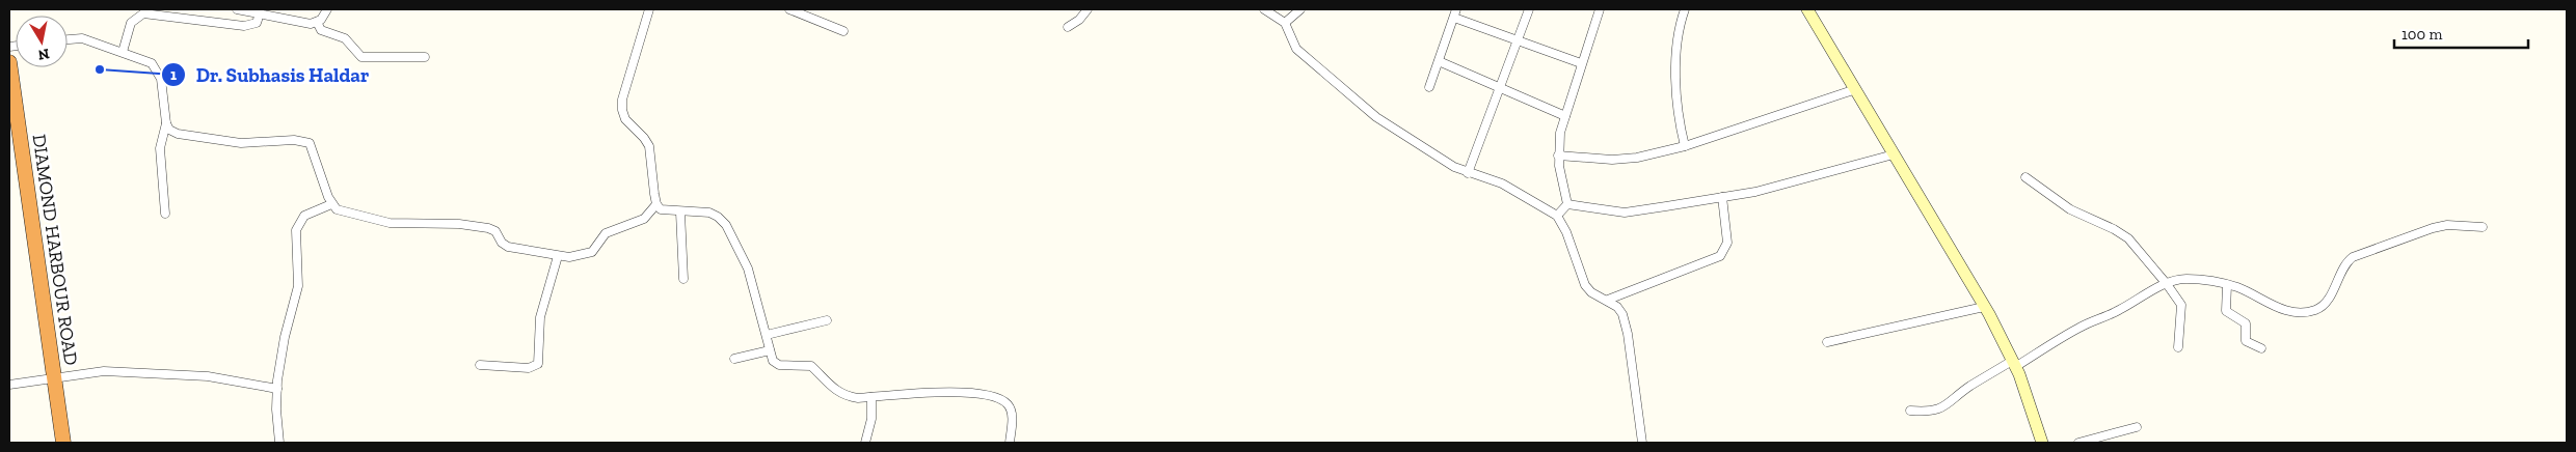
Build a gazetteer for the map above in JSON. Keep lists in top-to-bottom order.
{
  "streets": {
    "highway": ["DIAMOND HARBOUR ROAD"]
  },
  "places": ["Dr. Subhasis Haldar"],
  "scale_bar": "100 m",
  "north": "bottom"
}
